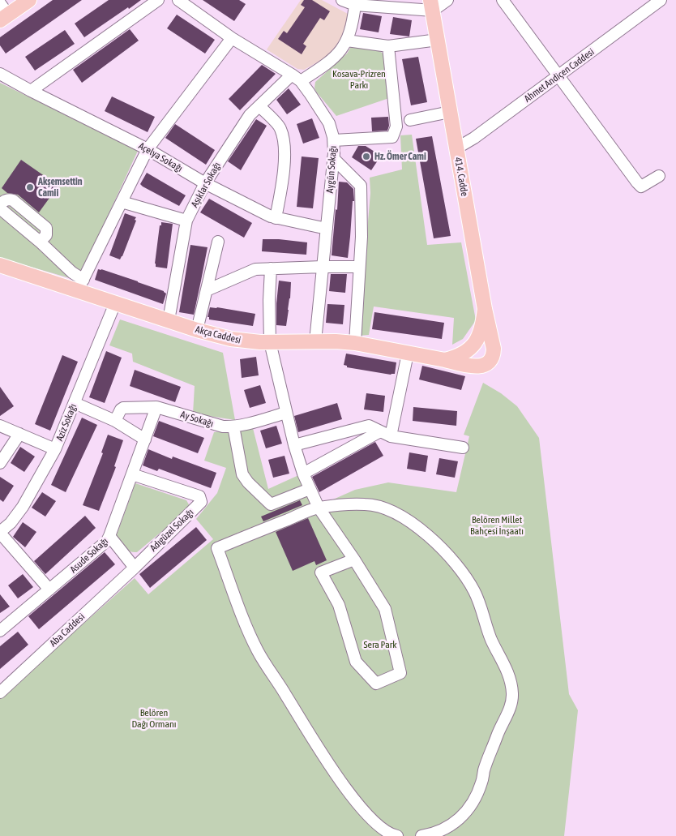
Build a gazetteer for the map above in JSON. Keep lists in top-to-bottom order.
{
  "streets": {
    "main road": ["414. Cadde", "Akça Caddesi"],
    "street": [
      "Ahmet Andiçen Caddesi",
      "Açelya Sokağı",
      "Aygün Sokağı",
      "Aşıklar Sokağı",
      "Ay Sokağı",
      "Aziz Sokağı",
      "Adıgüzel Sokağı",
      "Asude Sokağı",
      "Aba Caddesi"
    ]
  },
  "crossings": [
    ["Ahmet Andiçen Caddesi", "414. Cadde"],
    ["Açelya Sokağı", "Aygün Sokağı"],
    ["Açelya Sokağı", "Aşıklar Sokağı"],
    ["Aygün Sokağı", "Aşıklar Sokağı"],
    ["Aygün Sokağı", "Akça Caddesi"],
    ["414. Cadde", "Akça Caddesi"],
    ["Aşıklar Sokağı", "Akça Caddesi"],
    ["Akça Caddesi", "Aziz Sokağı"],
    ["Ay Sokağı", "Asude Sokağı"],
    ["Adıgüzel Sokağı", "Asude Sokağı"],
    ["Adıgüzel Sokağı", "Aba Caddesi"]
  ],
  "parks": [
    "Kosava-Prizren Parkı",
    "Belören Millet Bahçesi İnşaatı",
    "Sera Park",
    "Belören Dağı Ormanı"
  ],
  "places": ["Hz. Ömer Cami", "Akşemsettin Camii"]
}
